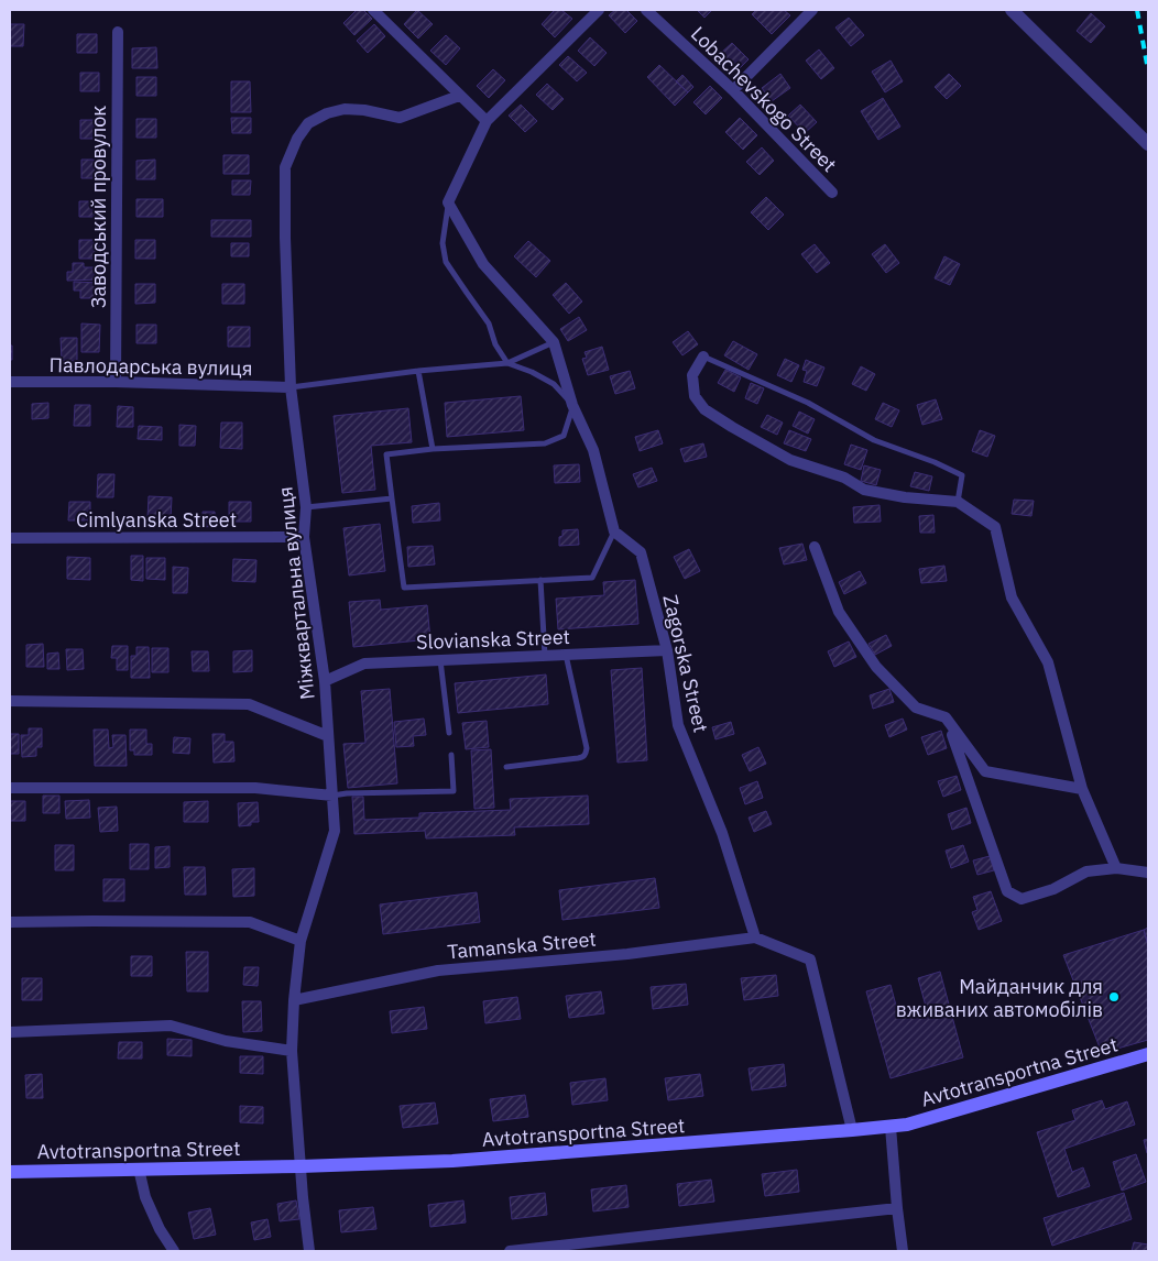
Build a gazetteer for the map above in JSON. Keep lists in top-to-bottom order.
{
  "streets": {
    "main road": ["Avtotransportna Street"],
    "street": [
      "Lobachevskogo Street",
      "Заводський провулок",
      "Павлодарська вулиця",
      "Cimlyanska Street",
      "Міжквартальна вулиця",
      "Slovianska Street",
      "Zagorska Street",
      "Tamanska Street"
    ]
  },
  "crossings": [
    ["Заводський провулок", "Павлодарська вулиця"],
    ["Павлодарська вулиця", "Міжквартальна вулиця"],
    ["Cimlyanska Street", "Міжквартальна вулиця"],
    ["Міжквартальна вулиця", "Slovianska Street"],
    ["Міжквартальна вулиця", "Tamanska Street"],
    ["Міжквартальна вулиця", "Avtotransportna Street"],
    ["Slovianska Street", "Zagorska Street"],
    ["Zagorska Street", "Tamanska Street"]
  ],
  "places": ["Майданчик для вживаних автомобілів"]
}
